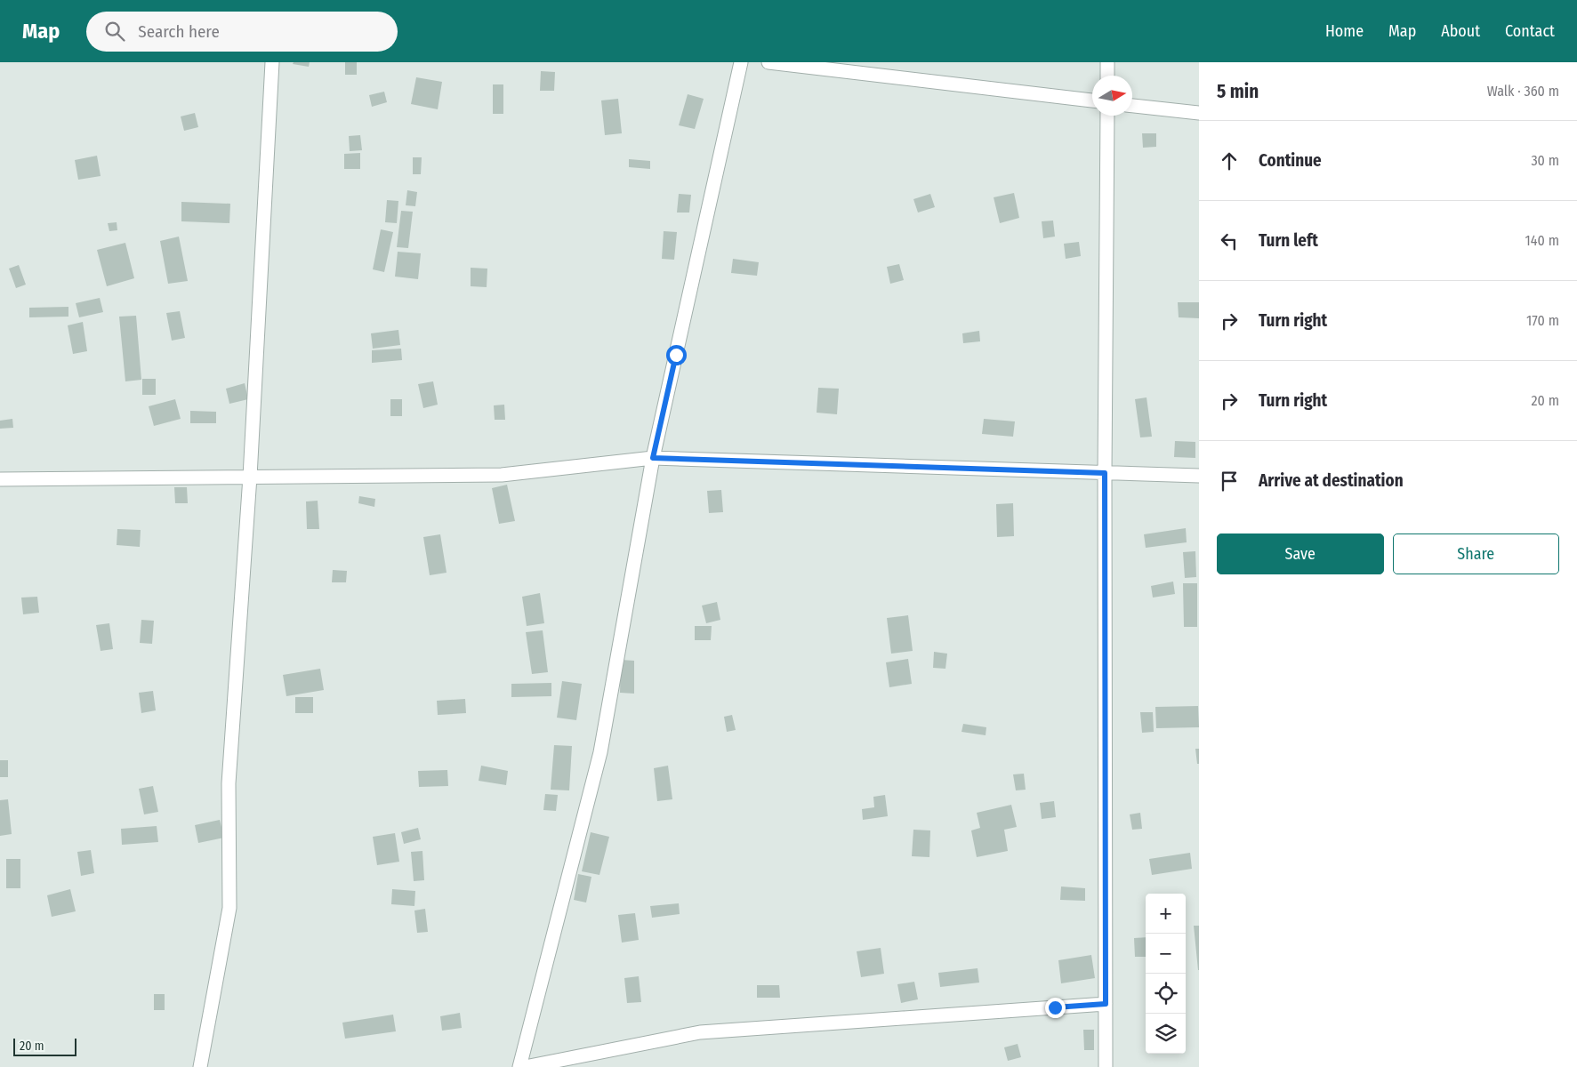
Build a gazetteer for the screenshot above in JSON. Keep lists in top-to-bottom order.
{
  "scale_bar": "20 m",
  "north": "right",
  "page": {
    "header": "Map",
    "search": "Search here",
    "nav": [
      "Home",
      "Map",
      "About",
      "Contact"
    ],
    "heading": ["5 min", "Walk · 360 m"],
    "list": [
      ["Continue", "30 m"],
      ["Turn left", "140 m"],
      ["Turn right", "170 m"],
      ["Turn right", "20 m"],
      "Arrive at destination"
    ],
    "buttons": ["Save", "Share"],
    "map_buttons": ["+", "−"],
    "scale": "20 m"
  }
}
